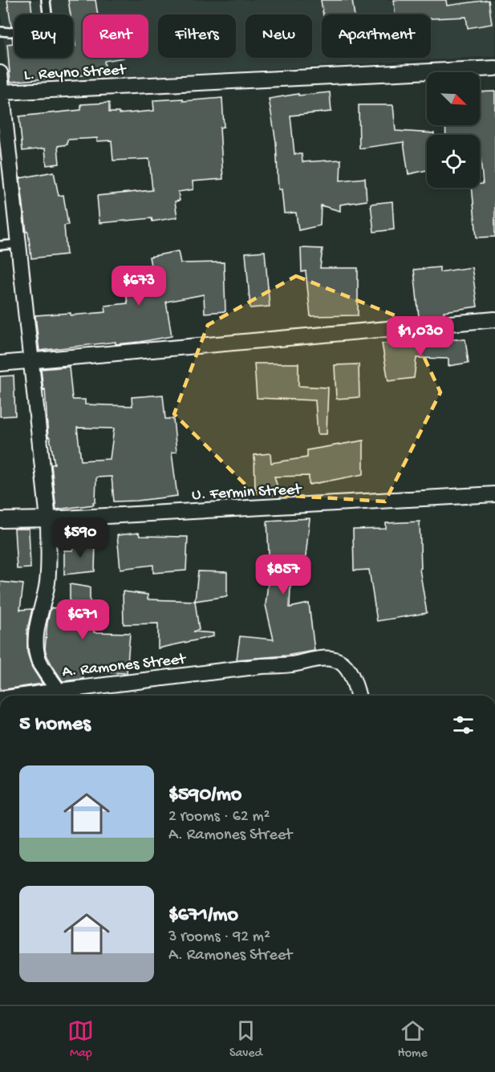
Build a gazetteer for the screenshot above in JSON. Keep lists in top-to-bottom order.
{
  "streets": {
    "street": ["L. Reyno Street", "U. Fermin Street", "A. Ramones Street"]
  },
  "crossings": [
    ["L. Reyno Street", "A. Ramones Street"],
    ["U. Fermin Street", "A. Ramones Street"]
  ],
  "north": "bottom right",
  "page": {
    "chip": [
      "Buy",
      "Rent",
      "Filters",
      "New",
      "Apartment"
    ],
    "price": [
      "$673",
      "$1,030",
      "$590",
      "$857",
      "$671"
    ],
    "heading": "5 homes",
    "list": [
      {
        "name": "$590/mo",
        "note": "2 rooms · 62 m² · A. Ramones Street"
      },
      {
        "name": "$671/mo",
        "note": "3 rooms · 92 m² · A. Ramones Street"
      }
    ],
    "tabs": ["Map", "Saved", "Home"]
  }
}
